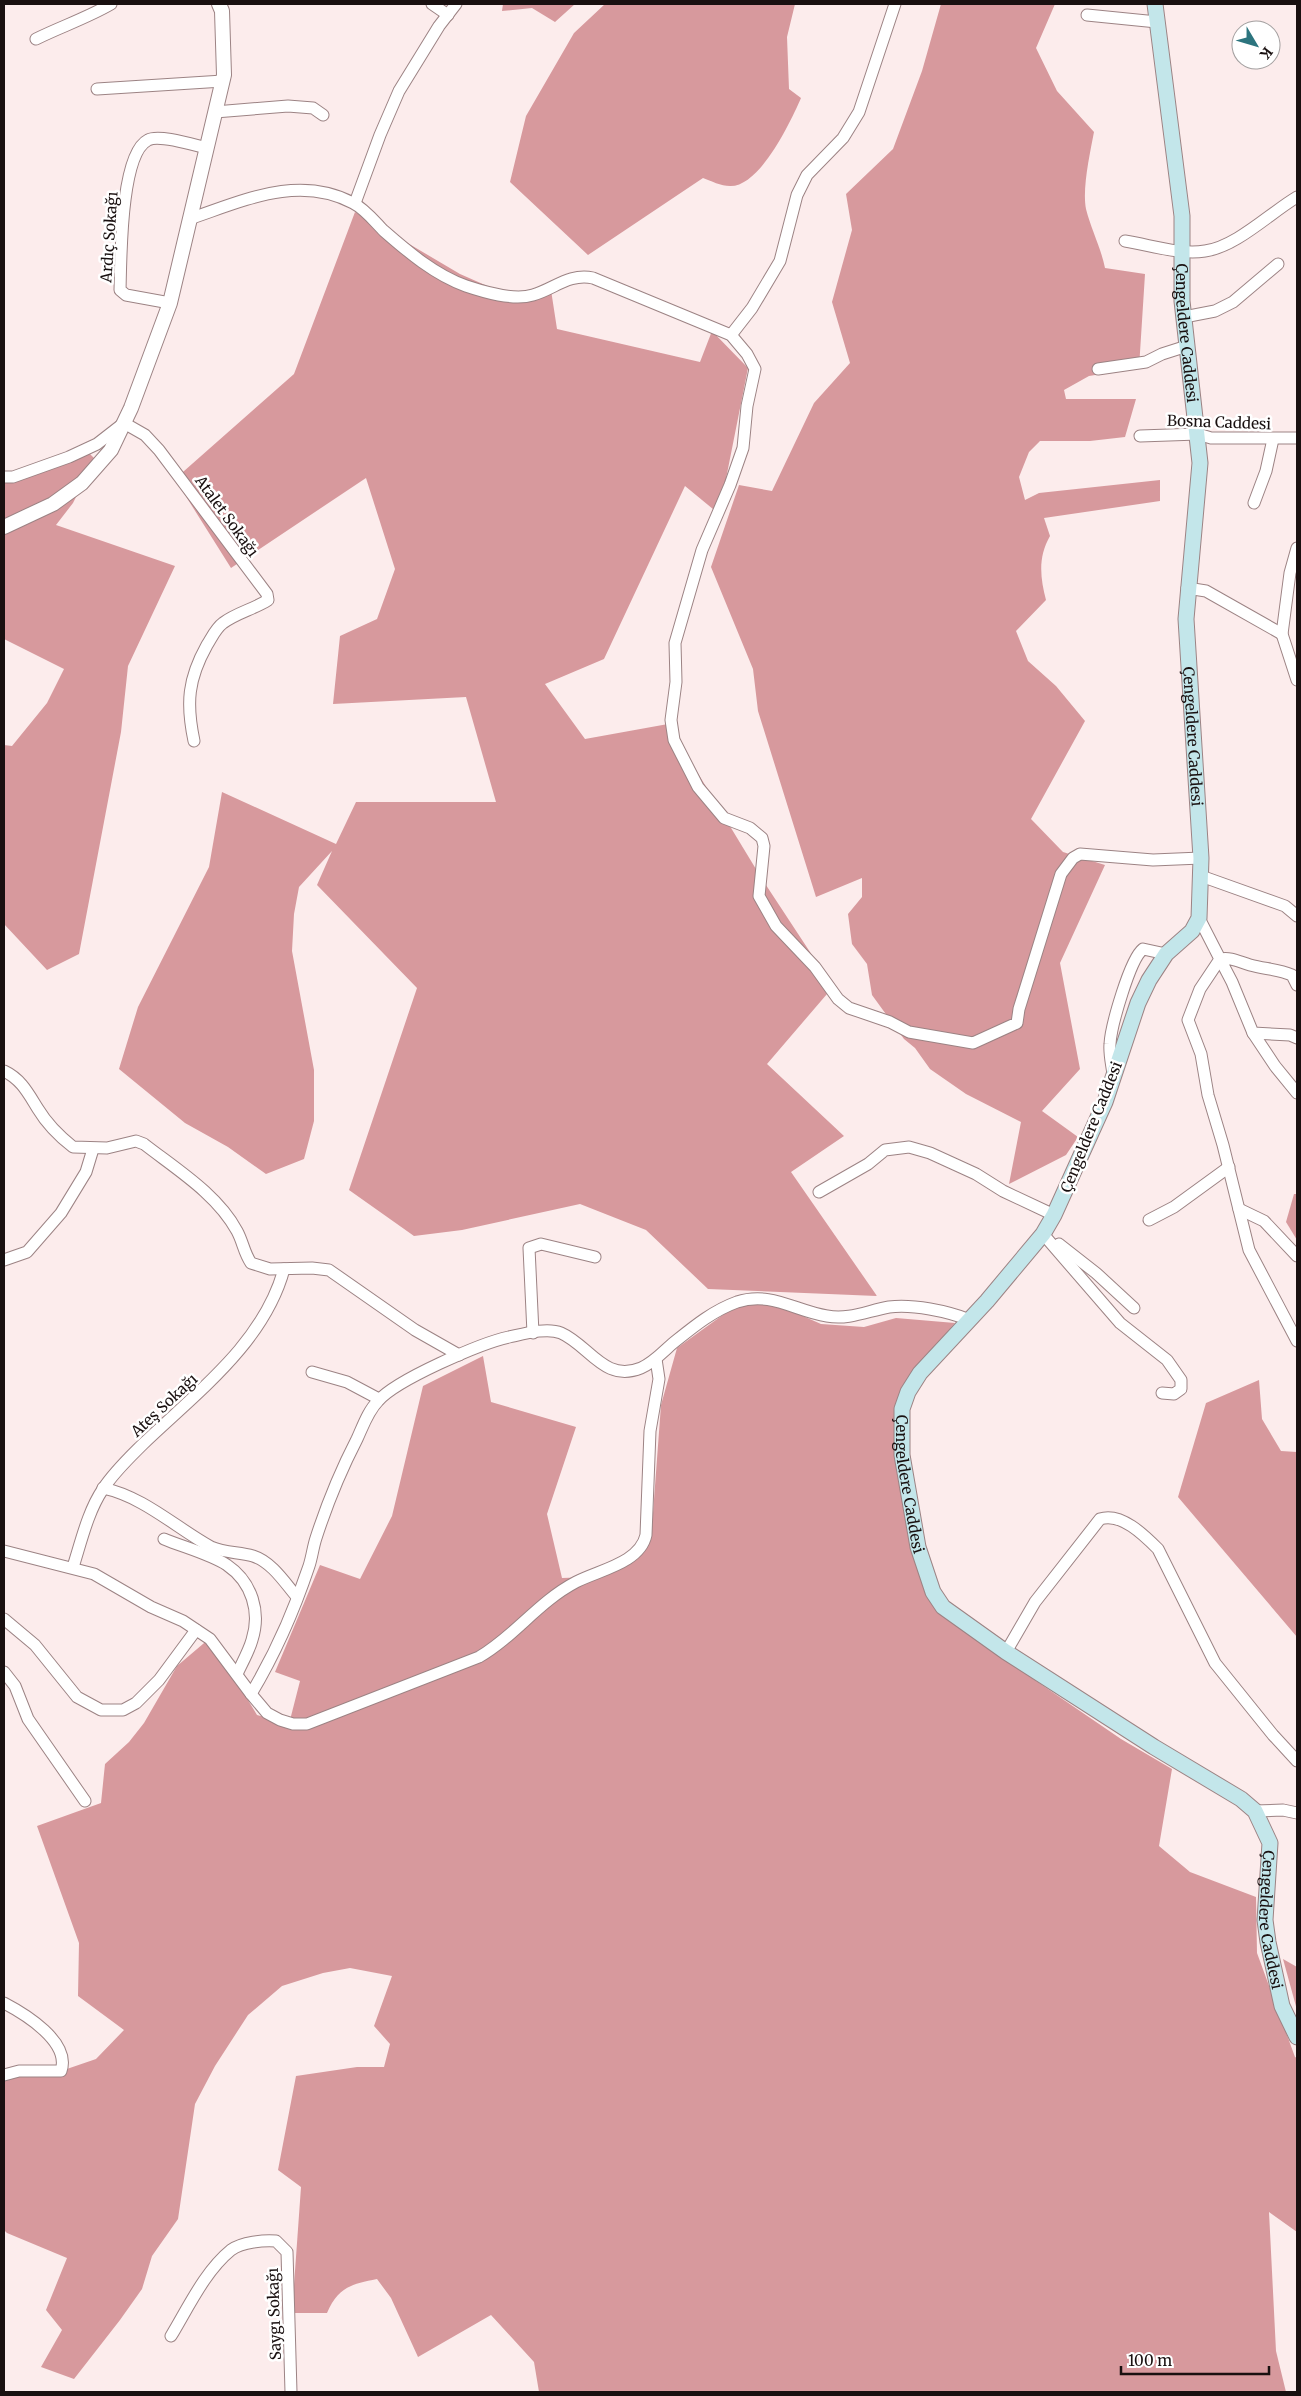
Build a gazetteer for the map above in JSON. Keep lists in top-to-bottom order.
{
  "streets": {
    "main road": ["Çengeldere Caddesi"],
    "street": [
      "Ardıç Sokağı",
      "Bosna Caddesi",
      "Atalet Sokağı",
      "Ateş Sokağı",
      "Saygı Sokağı"
    ]
  },
  "crossings": [
    ["Çengeldere Caddesi", "Bosna Caddesi"]
  ],
  "scale_bar": "100 m",
  "north": "bottom right"
}
